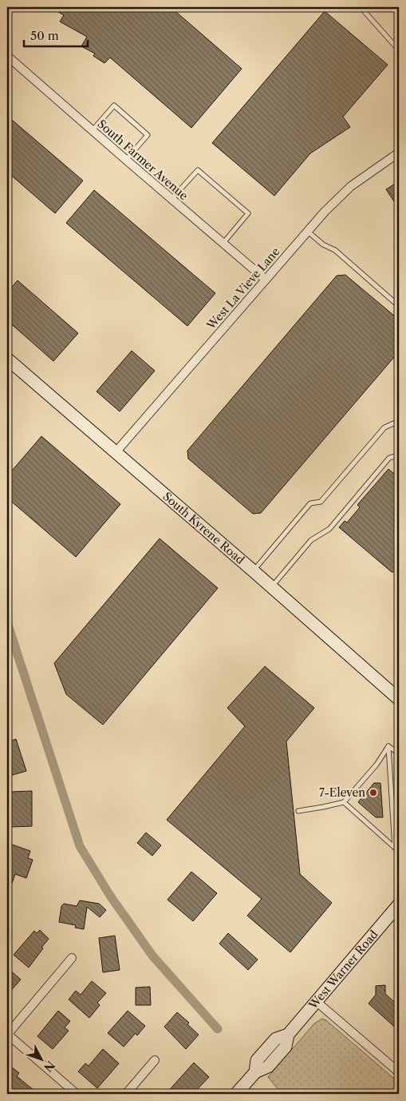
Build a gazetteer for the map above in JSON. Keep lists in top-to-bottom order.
{
  "streets": {
    "main road": ["South Kyrene Road", "West Warner Road"],
    "street": ["South Farmer Avenue", "West La Vieve Lane"]
  },
  "crossings": [
    ["South Farmer Avenue", "West La Vieve Lane"],
    ["West La Vieve Lane", "South Kyrene Road"]
  ],
  "places": ["7-Eleven"],
  "scale_bar": "50 m",
  "north": "bottom right"
}
